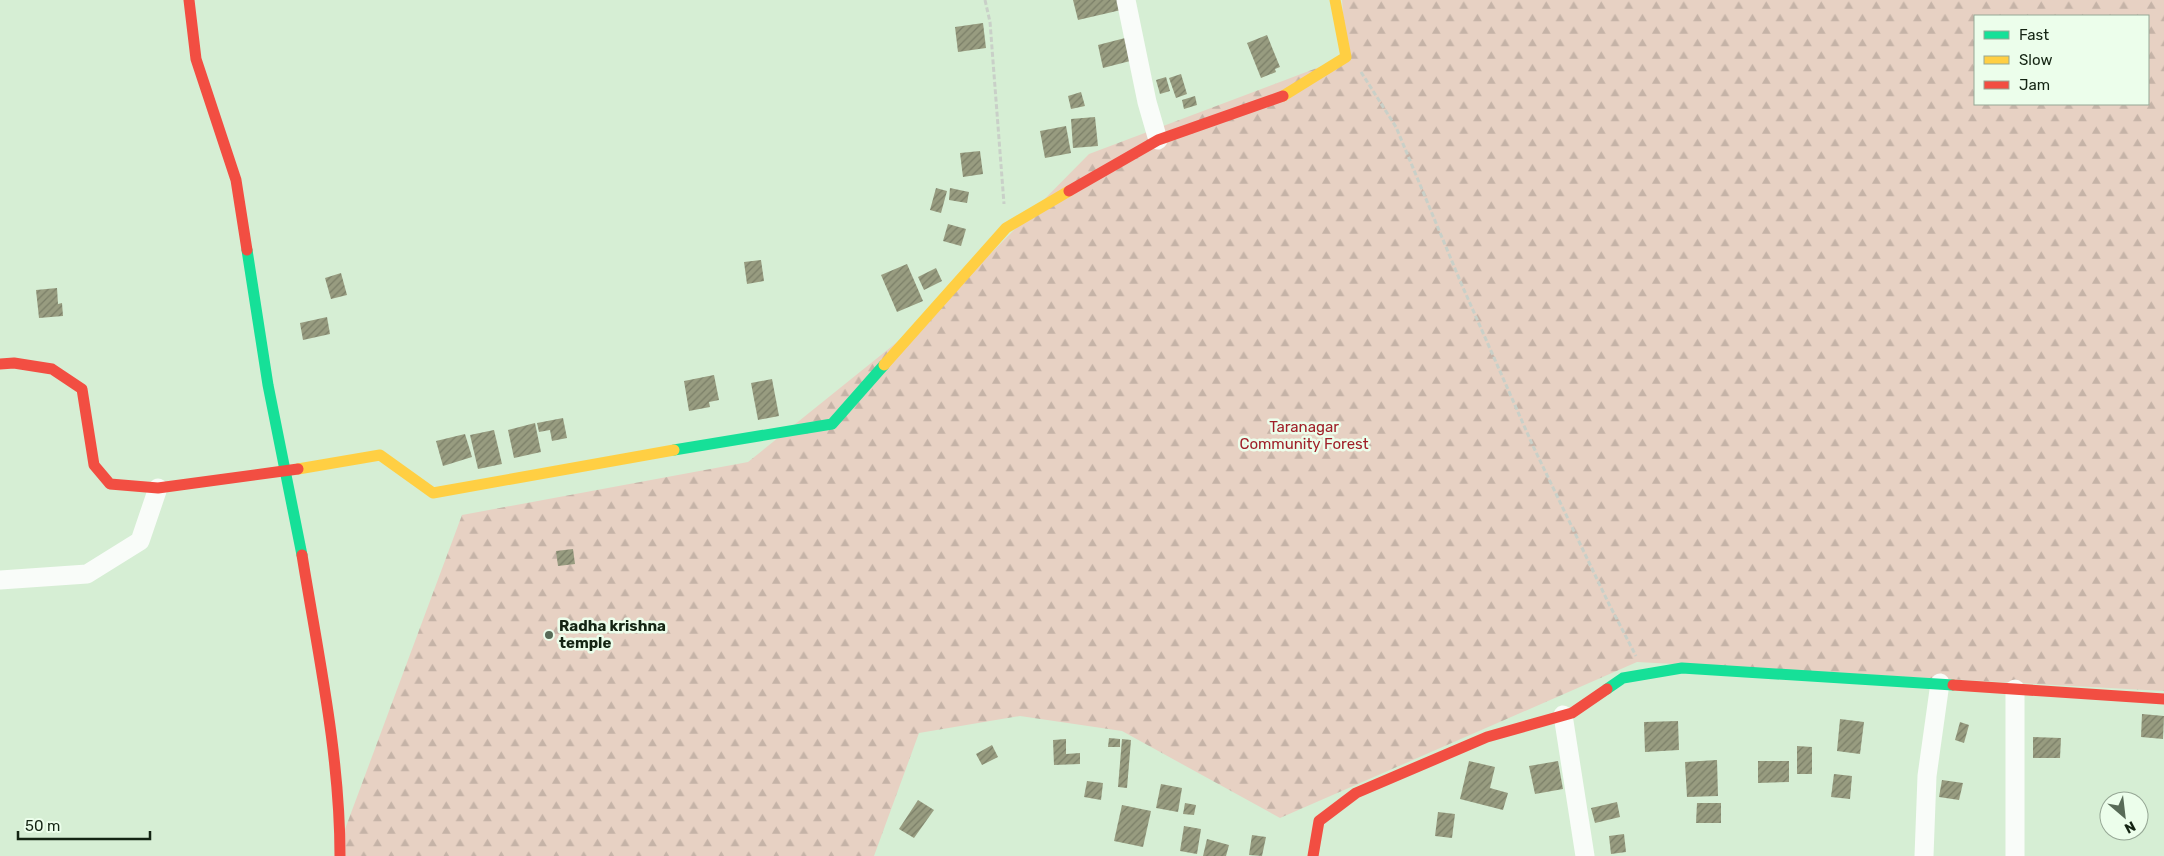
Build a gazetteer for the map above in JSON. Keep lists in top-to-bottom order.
{
  "parks": ["Taranagar Community Forest"],
  "places": ["Radha krishna temple"],
  "legend": ["Fast", "Slow", "Jam"],
  "scale_bar": "50 m",
  "north": "bottom right"
}
